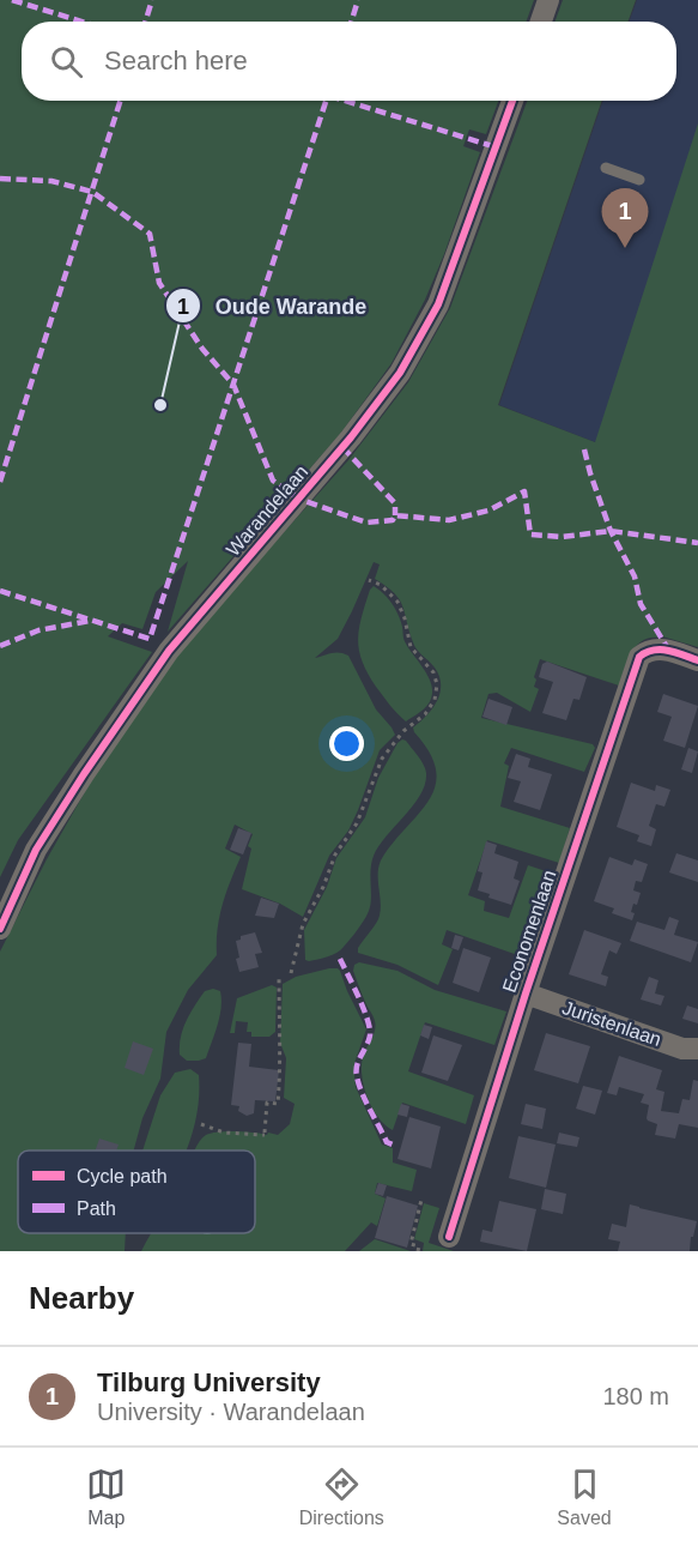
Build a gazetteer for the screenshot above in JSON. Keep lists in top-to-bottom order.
{
  "streets": {
    "street": ["Warandelaan", "Economenlaan", "Juristenlaan"]
  },
  "crossings": [
    ["Economenlaan", "Juristenlaan"]
  ],
  "places": ["Oude Warande"],
  "legend": ["Cycle path", "Path"],
  "page": {
    "search": "Search here",
    "pins": "1",
    "heading": "Nearby",
    "list": [
      {
        "mark": "1",
        "name": "Tilburg University",
        "note": "University · Warandelaan",
        "value": "180 m"
      }
    ],
    "nav": ["Map", "Directions", "Saved"]
  }
}
